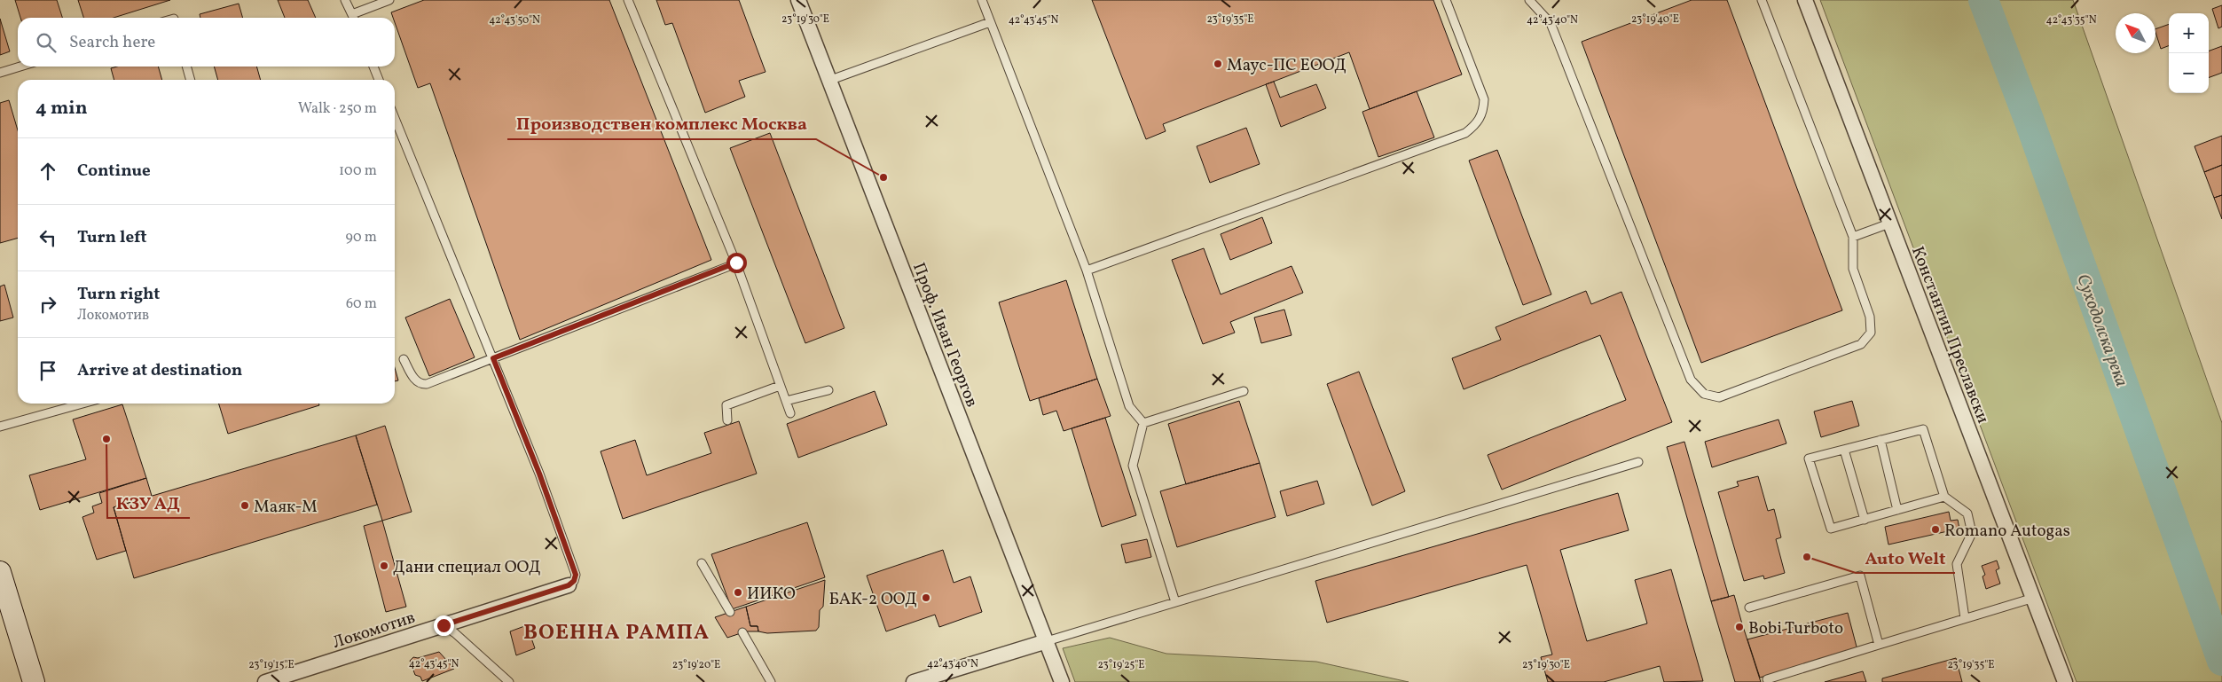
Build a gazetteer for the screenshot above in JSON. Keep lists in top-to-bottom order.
{
  "streets": {
    "street": ["Проф. Иван Георгов", "Константин Преславски", "Локомотив"]
  },
  "districts": ["ВОЕННА РАМПА"],
  "water": ["Суходолска река"],
  "places": [
    "Маус-ПС ЕООД",
    "Производствен комплекс Москва",
    "КЗУ АД",
    "Маяк-М",
    "Romano Autogas",
    "Auto Welt",
    "Дани специал ООД",
    "ИИКО",
    "БАК-2 ООД",
    "Bobi Turboto"
  ],
  "north": "top left",
  "page": {
    "map_buttons": ["+", "−"],
    "search": "Search here",
    "heading": ["4 min", "Walk · 250 m"],
    "list": [
      ["Continue", "100 m"],
      ["Turn left", "90 m"],
      ["Turn right", "Локомотив", "60 m"],
      "Arrive at destination"
    ]
  },
  "coordinates": [
    "23°19'30\"E",
    "23°19'35\"E",
    "23°19'40\"E",
    "42°43'50\"N",
    "42°43'45\"N",
    "42°43'40\"N",
    "42°43'35\"N",
    "23°19'15\"E",
    "23°19'20\"E",
    "23°19'25\"E"
  ]
}
